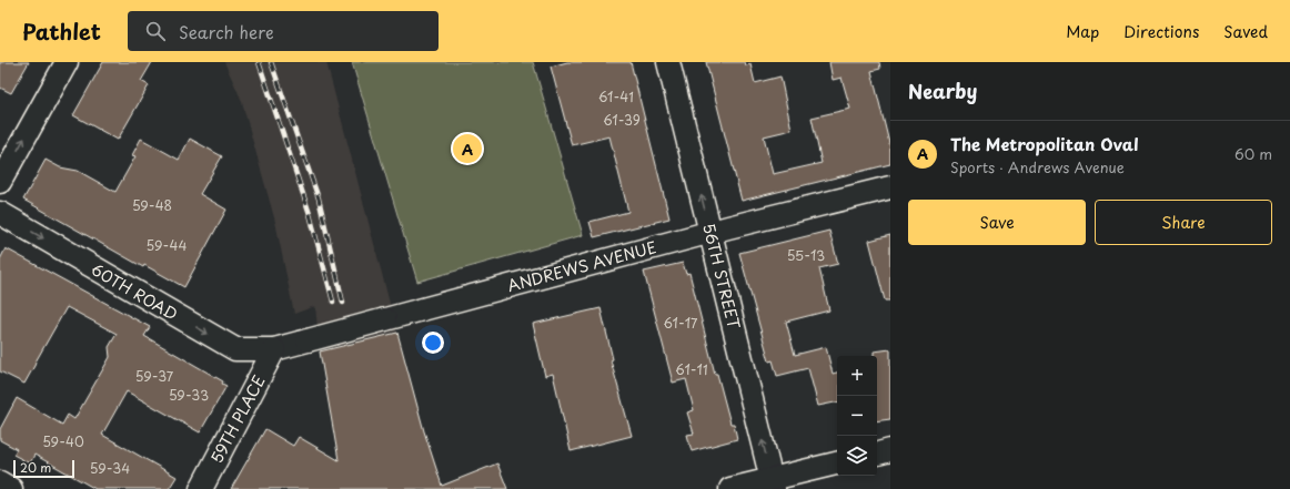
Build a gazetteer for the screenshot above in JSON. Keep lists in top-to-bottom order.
{
  "streets": {
    "street": [
      "ANDREWS AVENUE",
      "56TH STREET",
      "60TH ROAD",
      "59TH PLACE"
    ]
  },
  "crossings": [
    ["ANDREWS AVENUE", "56TH STREET"],
    ["ANDREWS AVENUE", "60TH ROAD"],
    ["ANDREWS AVENUE", "59TH PLACE"],
    ["60TH ROAD", "59TH PLACE"]
  ],
  "one_way": ["56TH STREET", "60TH ROAD"],
  "house_numbers": [
    "61-41",
    "61-39",
    "59-48",
    "59-44",
    "55-13",
    "61-17",
    "61-11",
    "59-37",
    "59-33",
    "59-40",
    "59-34"
  ],
  "scale_bar": "20 m",
  "page": {
    "header": "Pathlet",
    "search": "Search here",
    "nav": ["Map", "Directions", "Saved"],
    "heading": "Nearby",
    "list": [
      {
        "mark": "A",
        "name": "The Metropolitan Oval",
        "note": "Sports · Andrews Avenue",
        "value": "60 m"
      }
    ],
    "pins": "A",
    "buttons": ["Save", "Share"],
    "map_buttons": ["+", "−"],
    "scale": "20 m"
  }
}
